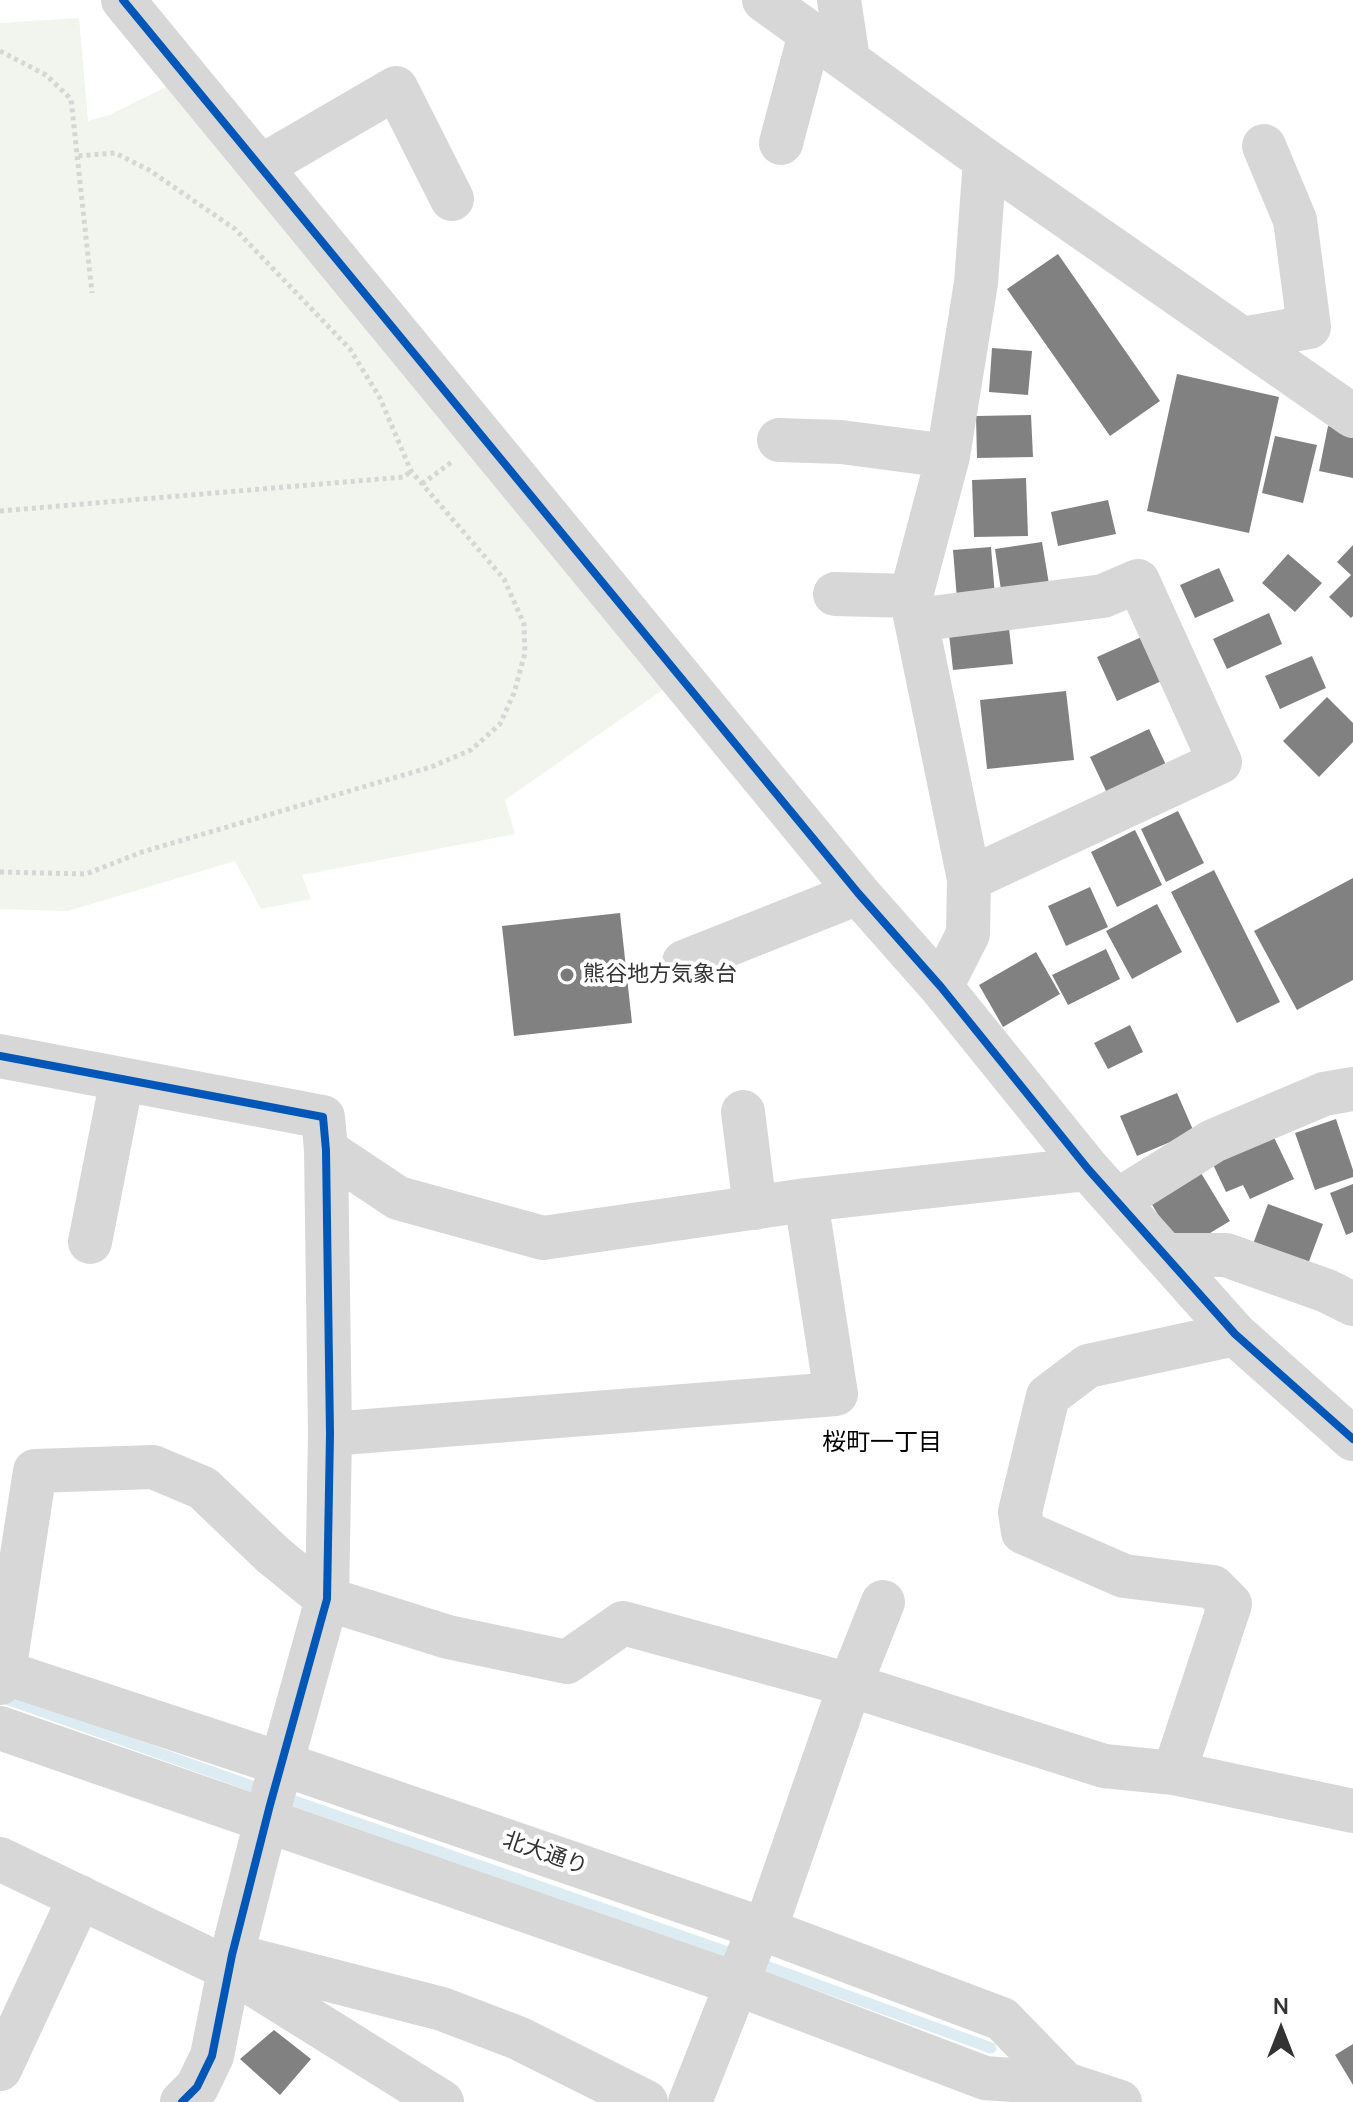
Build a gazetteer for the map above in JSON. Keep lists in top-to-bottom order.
{
  "streets": {
    "street": ["北大通り"]
  },
  "districts": ["桜町一丁目"],
  "places": ["熊谷地方気象台"],
  "north": "top"
}
